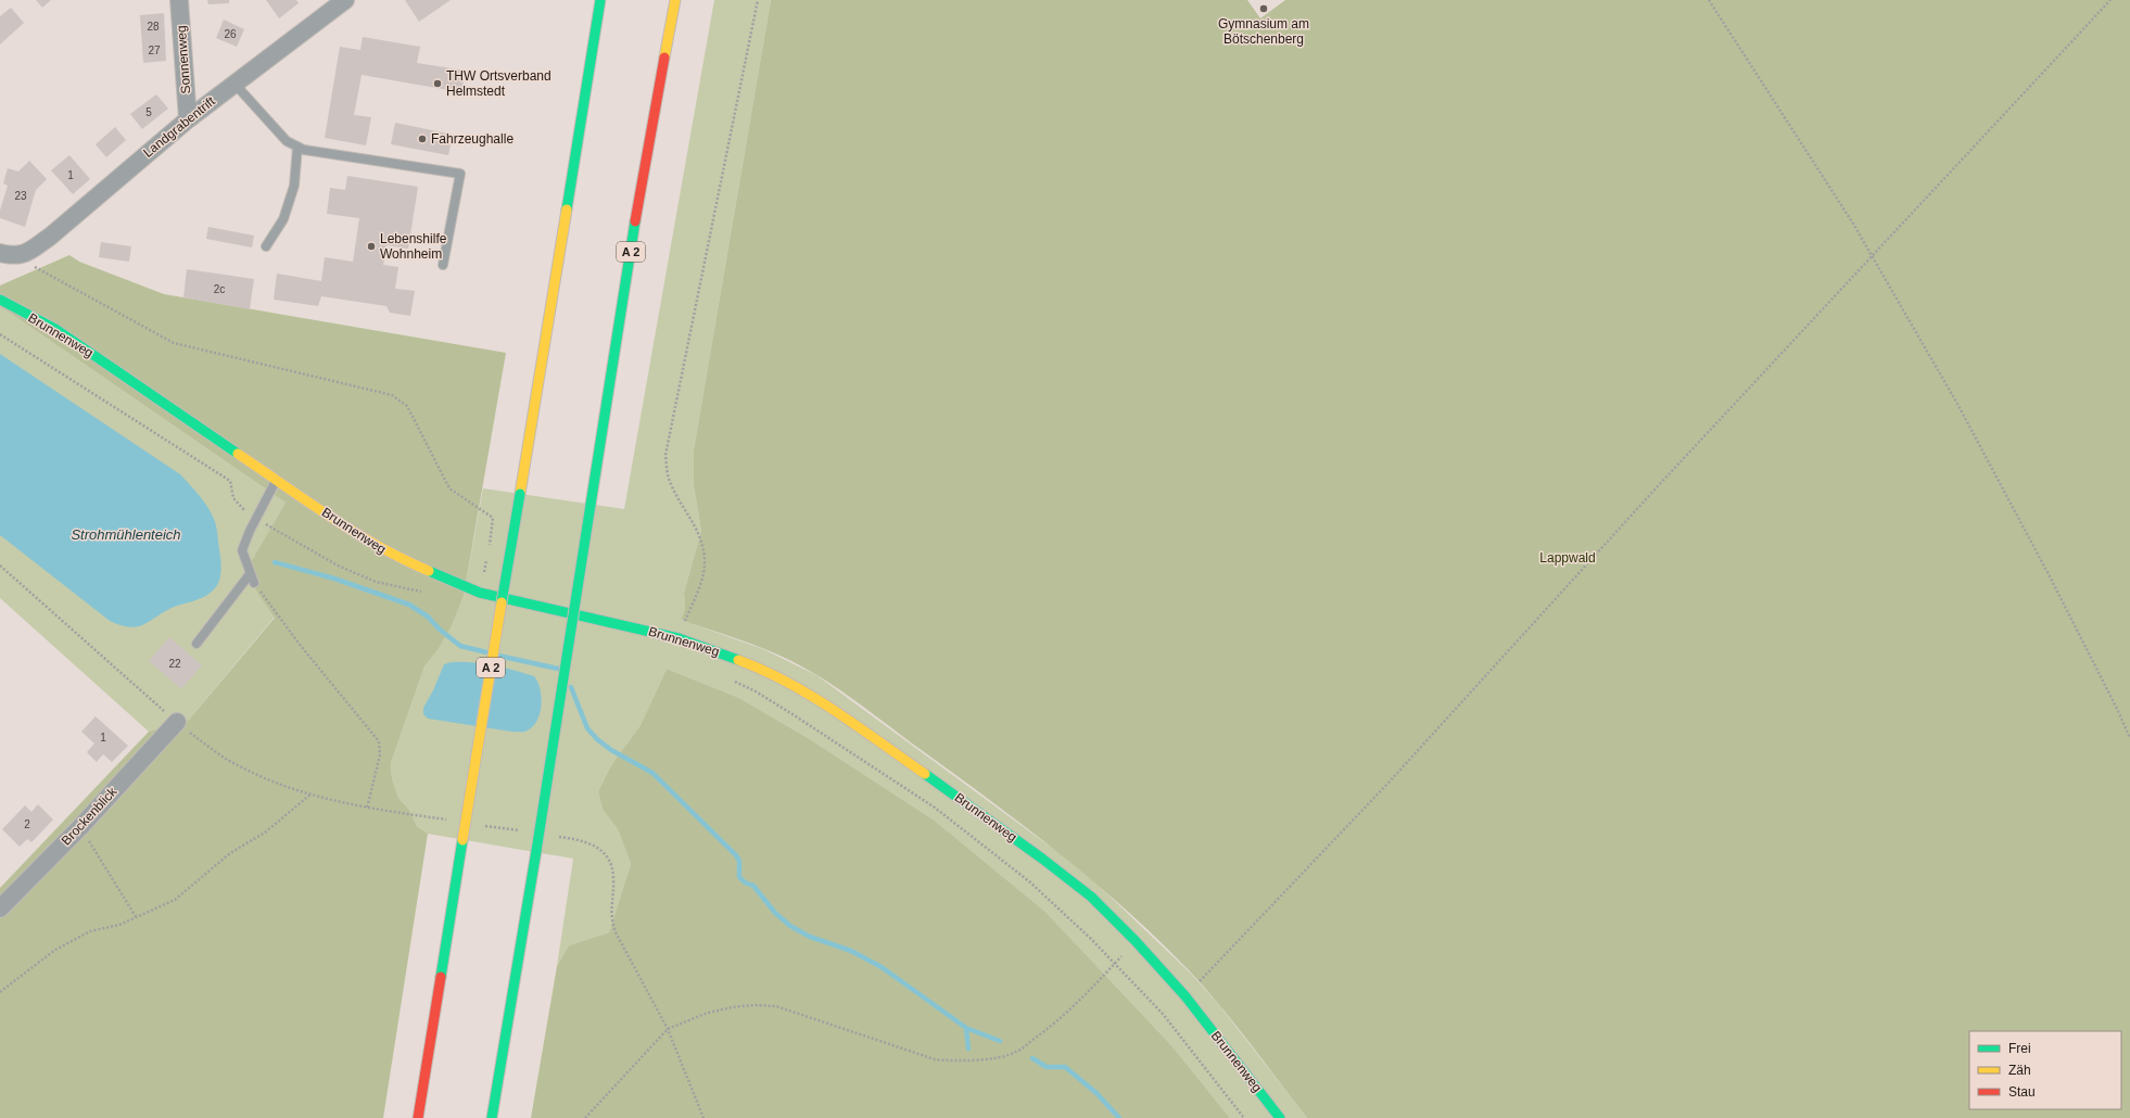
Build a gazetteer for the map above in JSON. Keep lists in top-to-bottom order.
{
  "streets": {
    "main road": ["A 2", "Brunnenweg"],
    "street": ["Sonnenweg", "Landgrabentrift", "Brockenblick"]
  },
  "crossings": [
    ["Sonnenweg", "Landgrabentrift"]
  ],
  "water": ["Strohmühlenteich"],
  "parks": ["Lappwald"],
  "places": [
    "Gymnasium am Bötschenberg",
    "THW Ortsverband Helmstedt",
    "Fahrzeughalle",
    "Lebenshilfe Wohnheim"
  ],
  "house_numbers": [
    "28",
    "26",
    "27",
    "5",
    "1",
    "23",
    "2c",
    "22",
    "1",
    "2"
  ],
  "legend": ["Frei", "Zäh", "Stau"]
}
